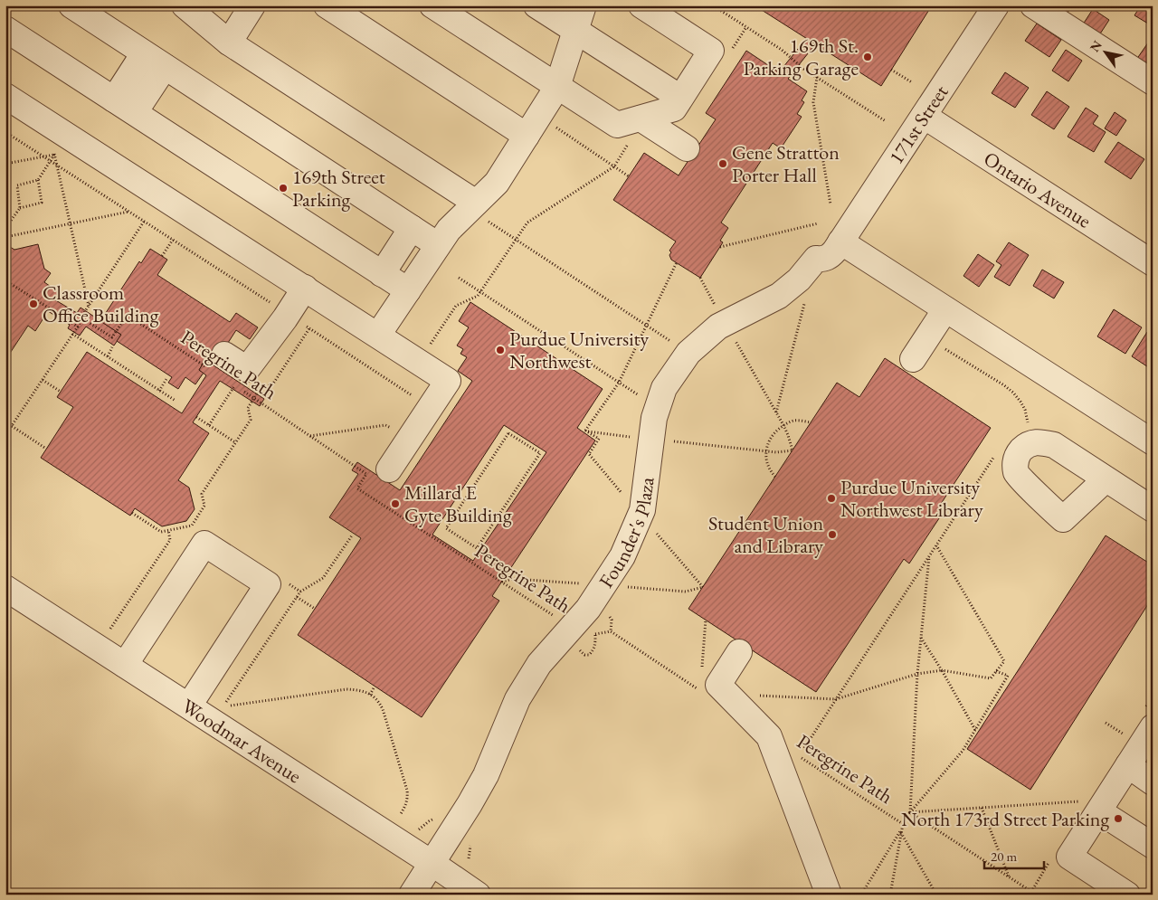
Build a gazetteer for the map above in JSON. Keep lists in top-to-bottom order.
{
  "streets": {
    "street": [
      "171st Street",
      "Ontario Avenue",
      "Founder's Plaza",
      "Woodmar Avenue"
    ],
    "path": ["Peregrine Path"]
  },
  "crossings": [
    ["171st Street", "Ontario Avenue"],
    ["171st Street", "Founder's Plaza"],
    ["Peregrine Path", "Founder's Plaza"],
    ["Founder's Plaza", "Woodmar Avenue"]
  ],
  "places": [
    "169th St. Parking Garage",
    "Gene Stratton Porter Hall",
    "169th Street Parking",
    "Classroom Office Building",
    "Purdue University Northwest",
    "Purdue University Northwest Library",
    "Millard E Gyte Building",
    "Student Union and Library",
    "North 173rd Street Parking"
  ],
  "scale_bar": "20 m",
  "north": "top left"
}
